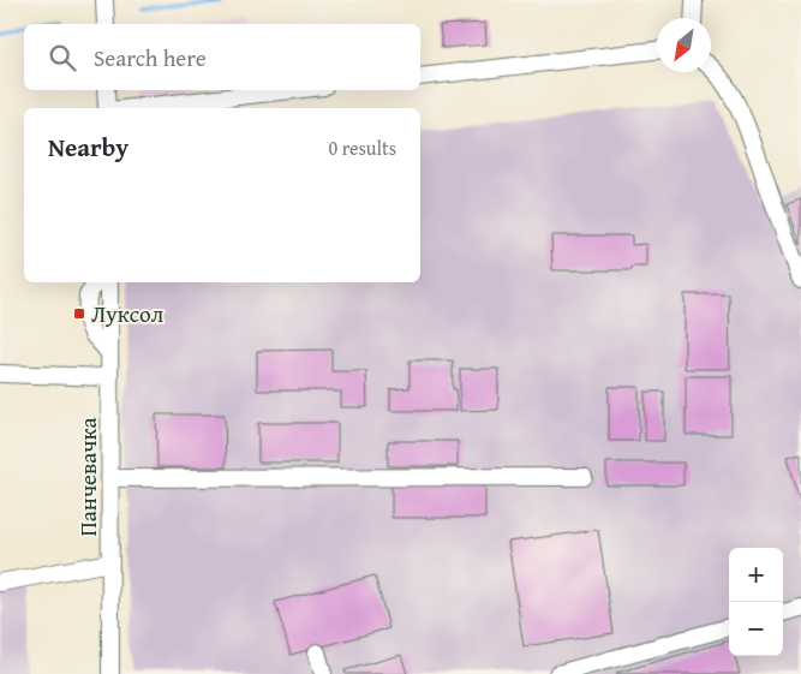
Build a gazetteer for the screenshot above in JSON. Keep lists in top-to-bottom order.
{
  "streets": {
    "street": ["Панчевачка"]
  },
  "places": {
    "transit": ["Луксол"]
  },
  "north": "bottom left",
  "page": {
    "search": "Search here",
    "heading": ["Nearby", "0 results"],
    "map_buttons": ["+", "−"]
  }
}
